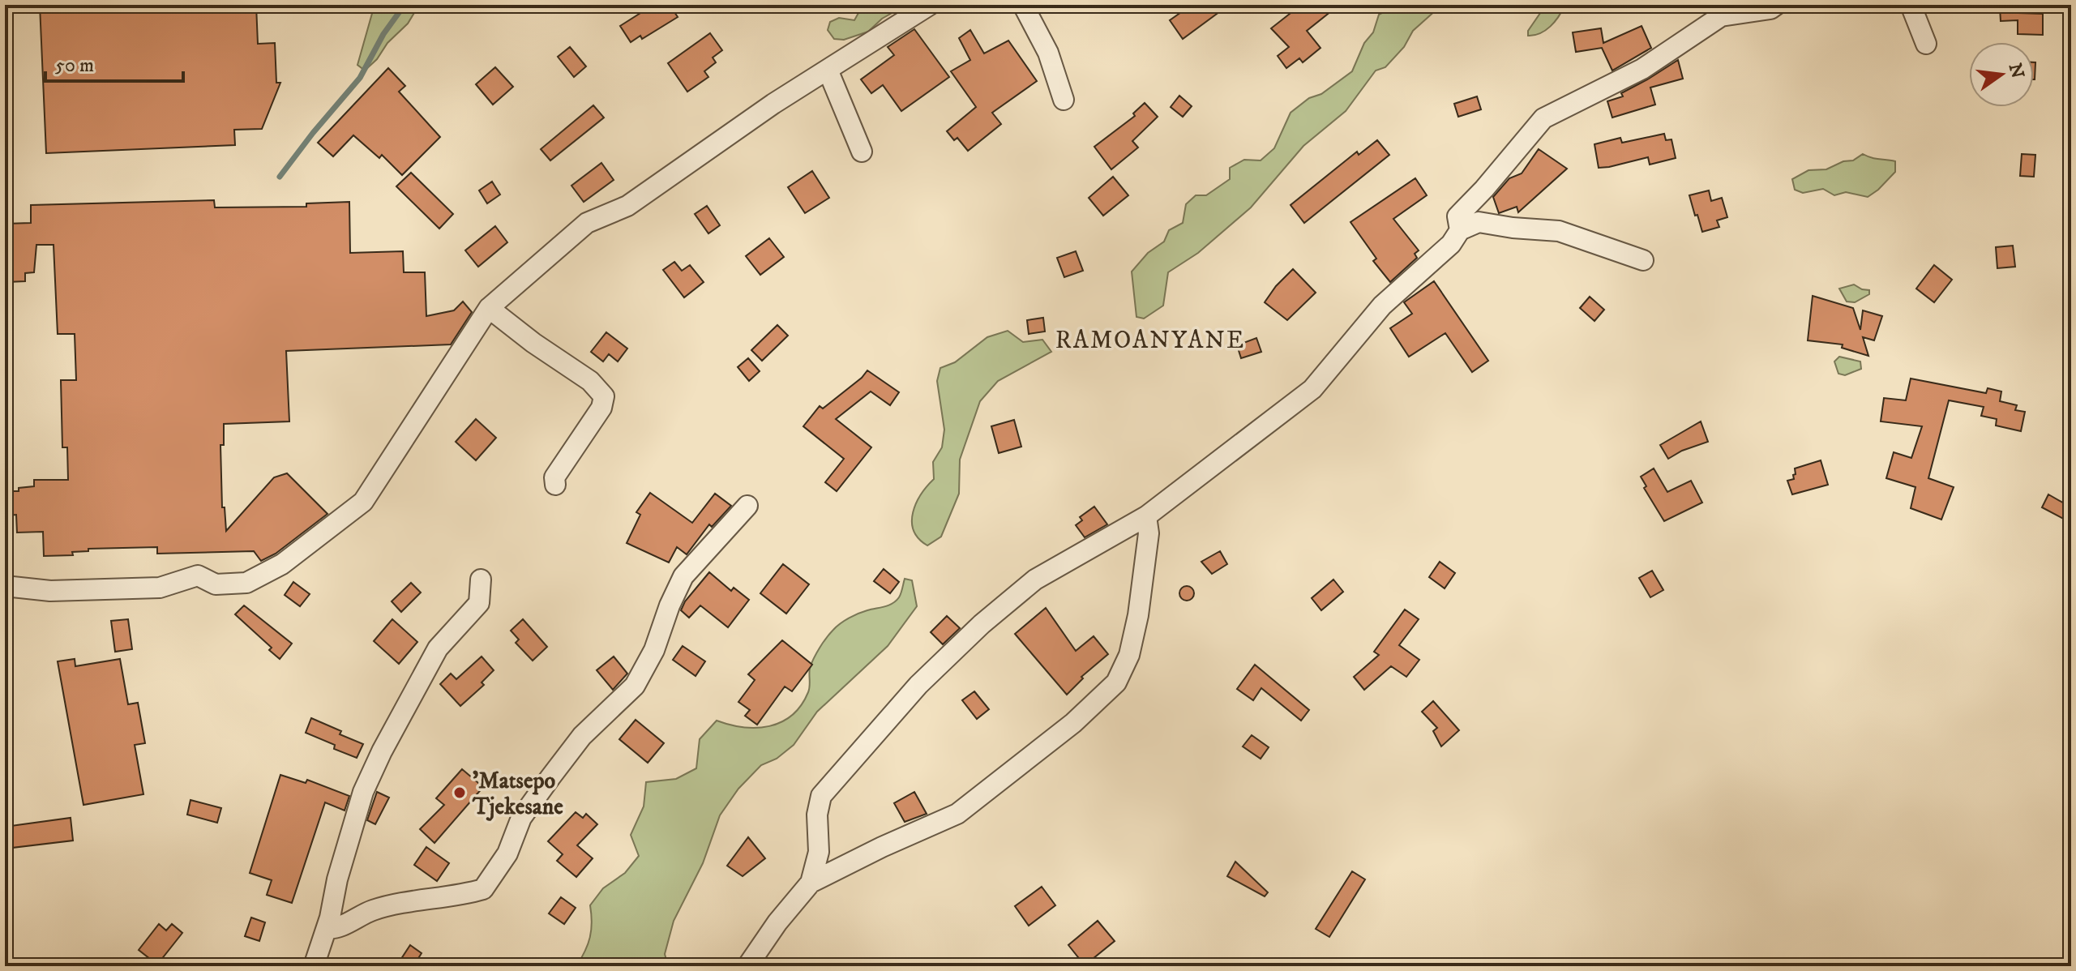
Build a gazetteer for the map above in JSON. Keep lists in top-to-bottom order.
{
  "districts": ["RAMOANYANE"],
  "places": ["'Matsepo Tjekesane"],
  "scale_bar": "50 m",
  "north": "right"
}
